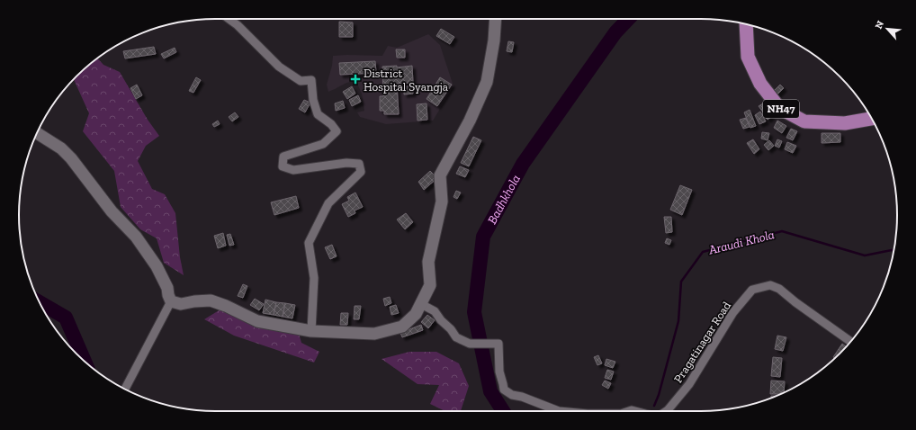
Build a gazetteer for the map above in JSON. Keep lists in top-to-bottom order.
{
  "streets": {
    "highway": ["NH47"],
    "street": ["Pragatinagar Road"]
  },
  "water": ["Badhkhola", "Araudi Khola"],
  "places": {
    "health": ["District Hospital Syangja"]
  },
  "north": "top left"
}
